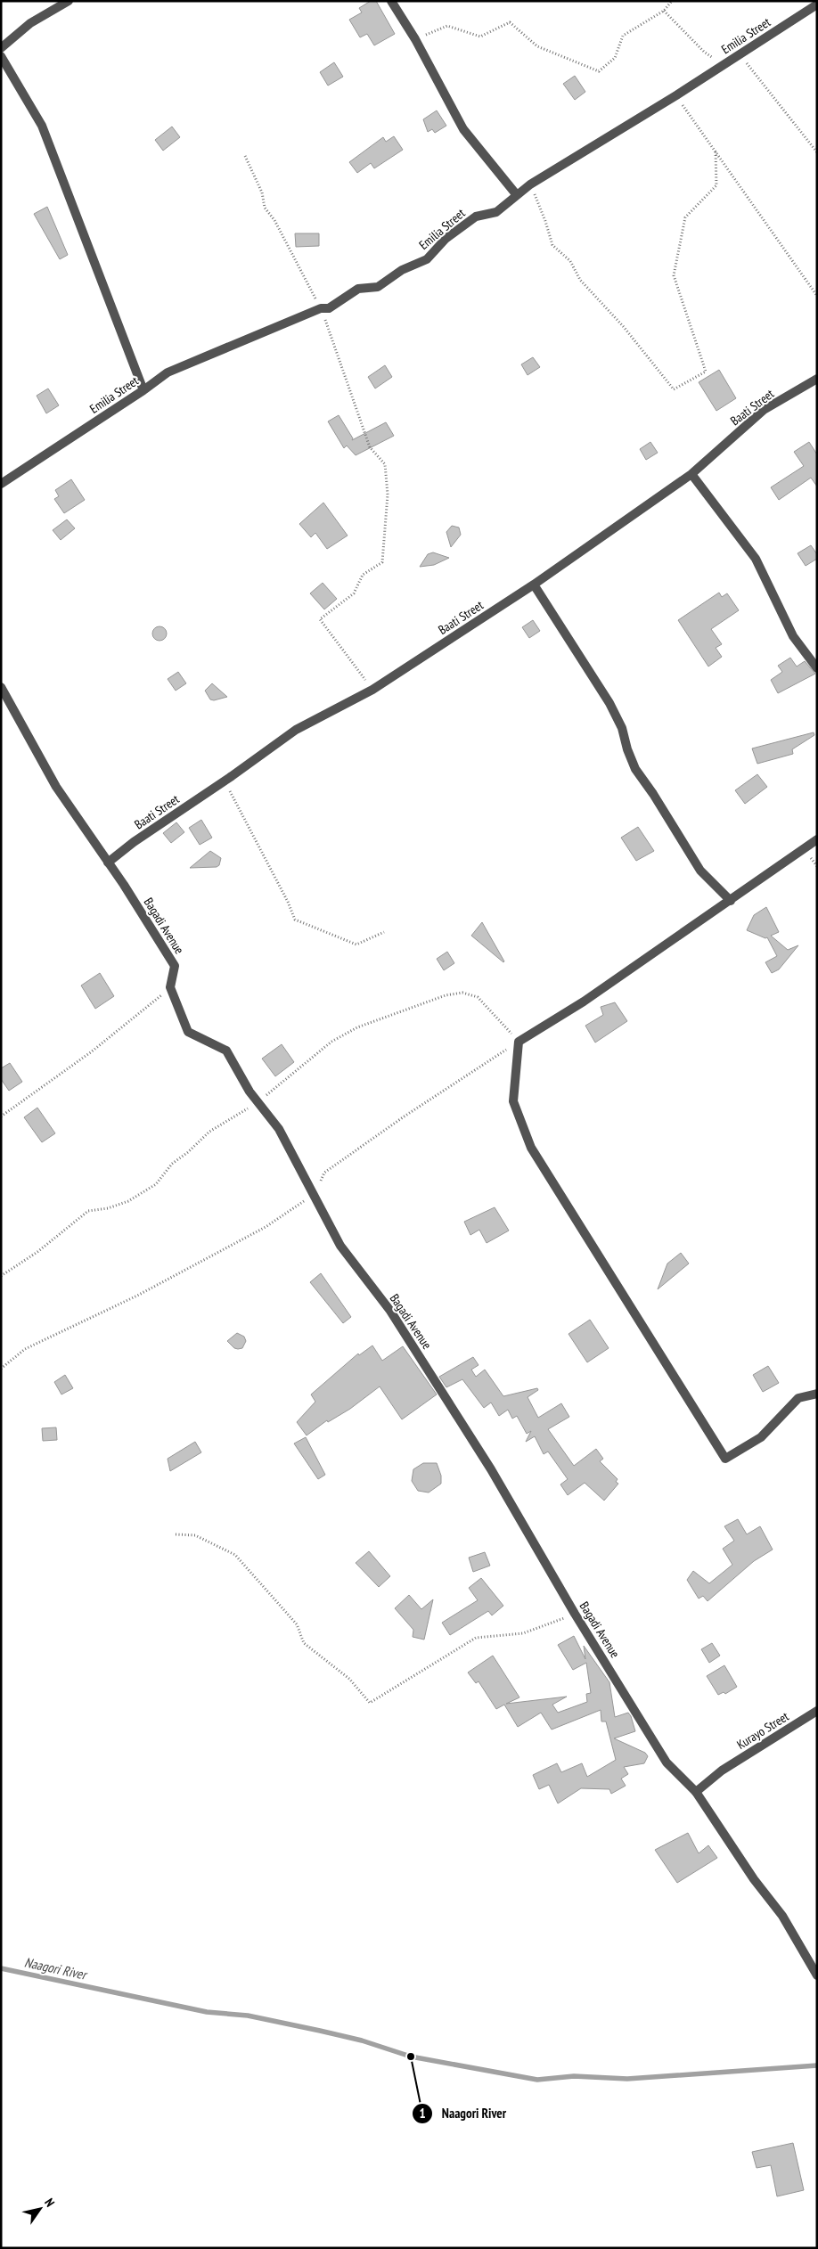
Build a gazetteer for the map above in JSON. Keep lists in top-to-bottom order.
{
  "streets": {
    "street": [
      "Emilia Street",
      "Baati Street",
      "Bagadi Avenue",
      "Kurayo Street"
    ]
  },
  "crossings": [
    ["Baati Street", "Bagadi Avenue"],
    ["Bagadi Avenue", "Kurayo Street"]
  ],
  "water": ["Naagori River"],
  "places": ["Naagori River"],
  "north": "top right"
}
